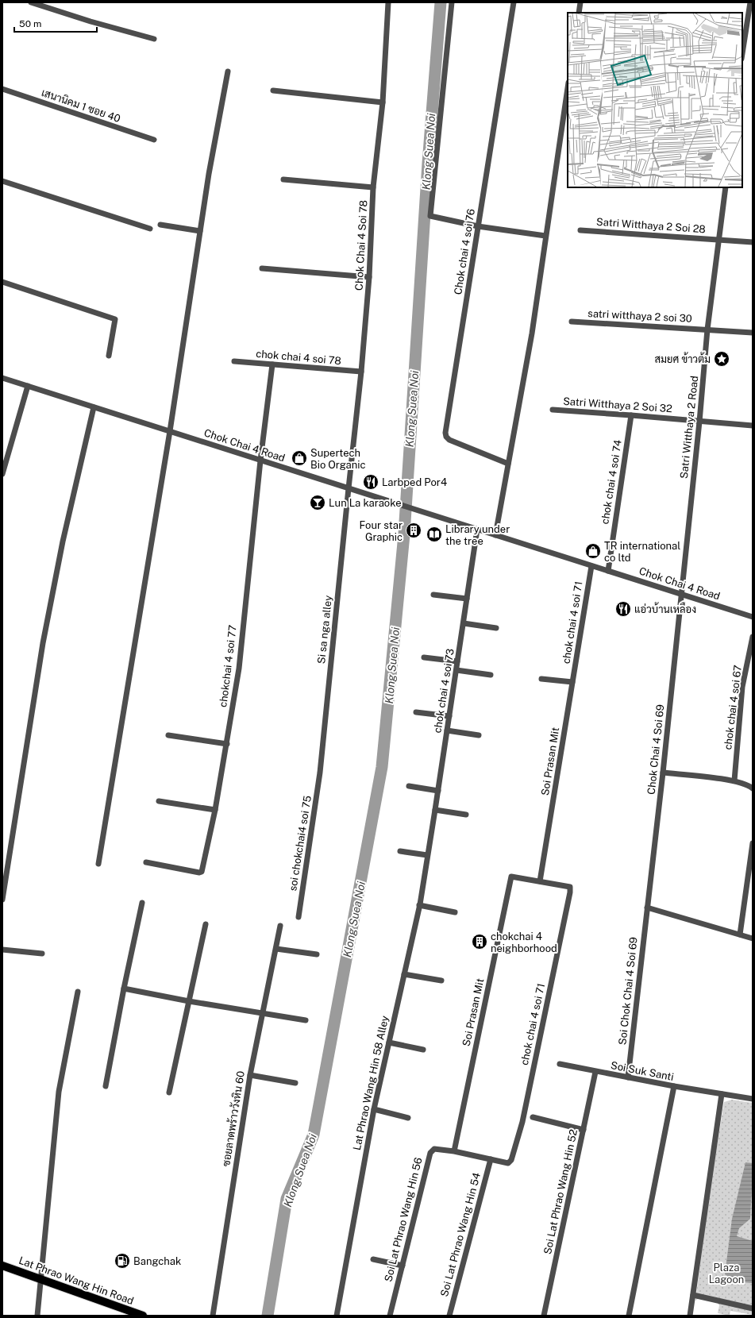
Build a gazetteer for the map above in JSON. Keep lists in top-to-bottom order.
{
  "streets": {
    "main road": ["Lat Phrao Wang Hin Road"],
    "street": [
      "เสนานิคม 1 ซอย 40",
      "Satri Witthaya 2 Soi 28",
      "Chok Chai 4 Soi 78",
      "Chok chai 4 soi 76",
      "satri witthaya 2 soi 30",
      "chok chai 4 soi 78",
      "Satri Witthaya 2 Soi 32",
      "Satri Witthaya 2 Road",
      "Chok Chai 4 Road",
      "chok chai 4 soi 74",
      "chok chai 4 soi 71",
      "Si sa nga alley",
      "chokchai 4 soi 77",
      "chok chai 4 soi 73",
      "chok chai 4 soi 67",
      "Chok Chai 4 Soi 69",
      "Soi Prasan Mit",
      "soi chokchai4 soi 75",
      "Soi Chok Chai 4 Soi 69",
      "Soi Suk Santi",
      "Lat Phrao Wang Hin 58 Alley",
      "ซอยลาดพร้าววังหิน 60",
      "Soi Lat Phrao Wang Hin 52",
      "Soi Lat Phrao Wang Hin 56",
      "Soi Lat Phrao Wang Hin 54"
    ]
  },
  "crossings": [
    ["Satri Witthaya 2 Soi 28", "Satri Witthaya 2 Road"],
    ["Chok Chai 4 Soi 78", "chok chai 4 soi 78"],
    ["Chok Chai 4 Soi 78", "Chok Chai 4 Road"],
    ["Chok Chai 4 Soi 78", "Si sa nga alley"],
    ["satri witthaya 2 soi 30", "Satri Witthaya 2 Road"],
    ["chok chai 4 soi 78", "chokchai 4 soi 77"],
    ["Satri Witthaya 2 Soi 32", "Satri Witthaya 2 Road"],
    ["Satri Witthaya 2 Soi 32", "chok chai 4 soi 74"],
    ["Satri Witthaya 2 Road", "Chok Chai 4 Road"],
    ["Satri Witthaya 2 Road", "Chok Chai 4 Soi 69"],
    ["Chok Chai 4 Road", "chok chai 4 soi 74"],
    ["Chok Chai 4 Road", "chok chai 4 soi 71"],
    ["Chok Chai 4 Road", "Si sa nga alley"],
    ["Chok Chai 4 Road", "chokchai 4 soi 77"],
    ["Chok Chai 4 Road", "chok chai 4 soi 73"],
    ["Chok Chai 4 Road", "Chok Chai 4 Soi 69"],
    ["chok chai 4 soi 71", "Soi Prasan Mit"],
    ["chok chai 4 soi 71", "Soi Lat Phrao Wang Hin 56"],
    ["Si sa nga alley", "soi chokchai4 soi 75"],
    ["chok chai 4 soi 73", "Lat Phrao Wang Hin 58 Alley"],
    ["Chok Chai 4 Soi 69", "Soi Chok Chai 4 Soi 69"],
    ["Soi Prasan Mit", "Soi Lat Phrao Wang Hin 56"],
    ["Soi Chok Chai 4 Soi 69", "Soi Suk Santi"],
    ["Soi Suk Santi", "Soi Lat Phrao Wang Hin 52"],
    ["Soi Lat Phrao Wang Hin 56", "Soi Lat Phrao Wang Hin 54"]
  ],
  "water": ["Klong Suea Noi"],
  "parks": ["Plaza Lagoon"],
  "places": {
    "place": ["สมยศ ข้าวต้ม"],
    "shop": ["Supertech Bio Organic", "TR international co ltd"],
    "restaurant": ["Larbped Por4", "แอ่วบ้านเหลือง"],
    "bar": ["Lun La karaoke"],
    "building": ["Four star Graphic", "chokchai 4 neighborhood"],
    "library": ["Library under the tree"],
    "fuel station": ["Bangchak"]
  },
  "scale_bar": "50 m"
}
